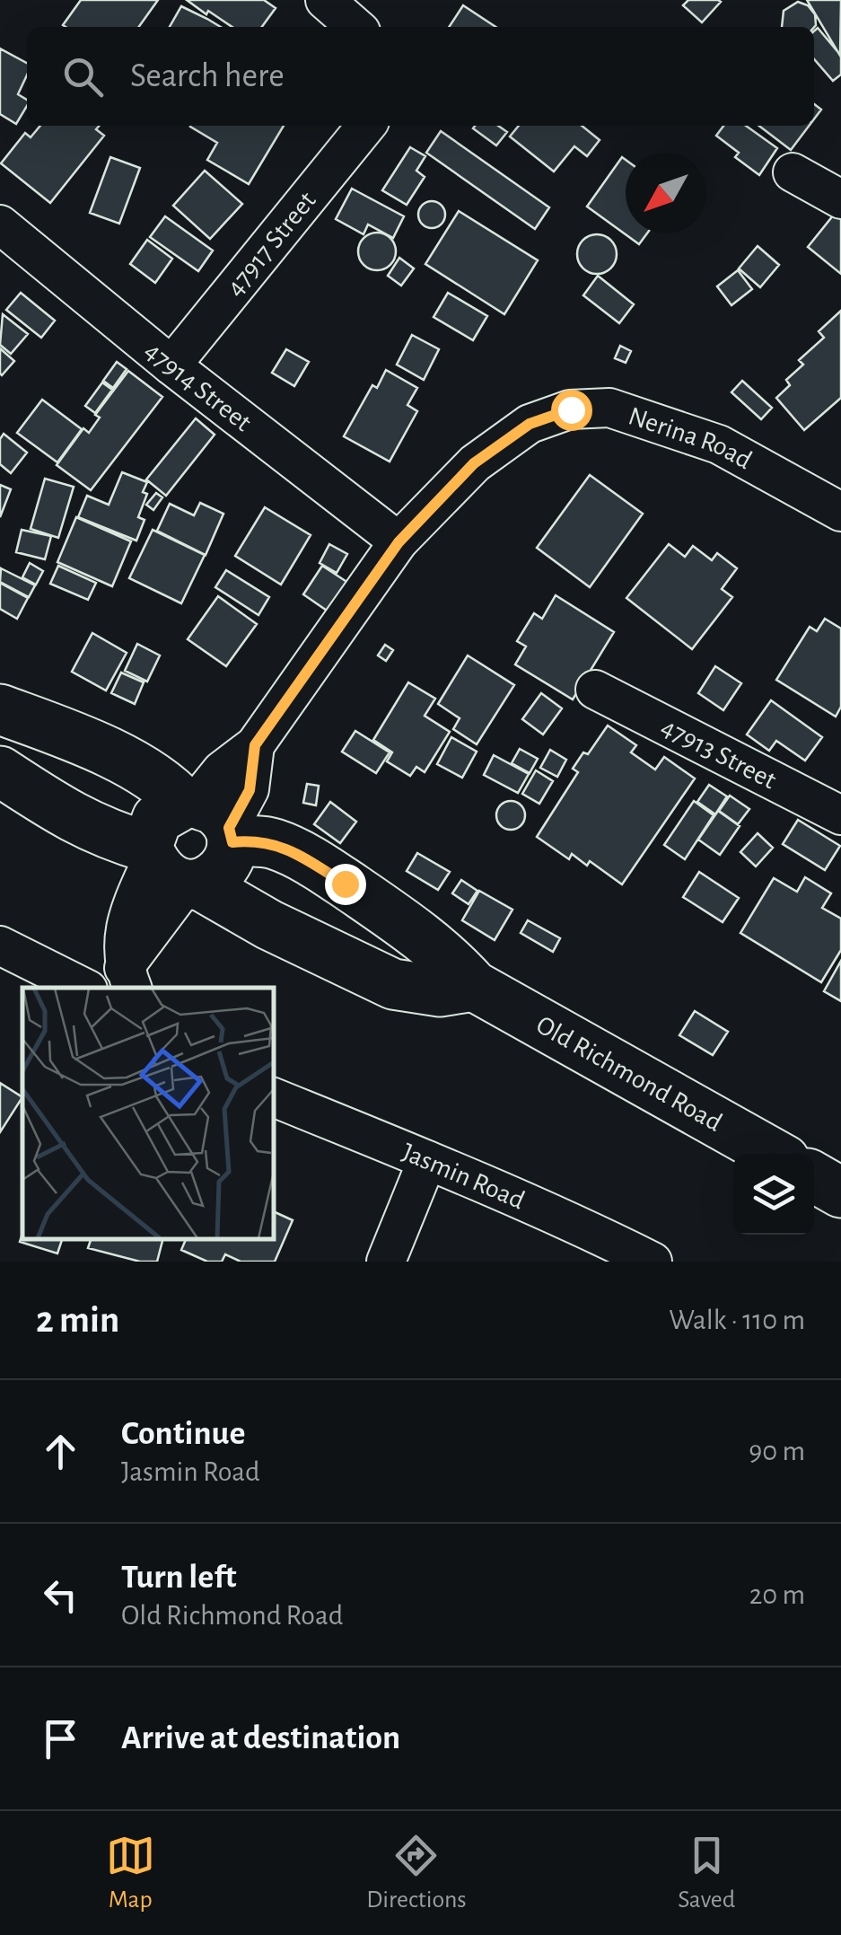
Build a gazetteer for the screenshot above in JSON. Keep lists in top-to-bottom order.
{
  "streets": {
    "street": [
      "47917 Street",
      "47914 Street",
      "Nerina Road",
      "47913 Street",
      "Old Richmond Road",
      "Jasmin Road"
    ]
  },
  "crossings": [
    ["47917 Street", "47914 Street"],
    ["47914 Street", "Nerina Road"]
  ],
  "north": "bottom left",
  "page": {
    "search": "Search here",
    "heading": ["2 min", "Walk · 110 m"],
    "list": [
      ["Continue", "Jasmin Road", "90 m"],
      ["Turn left", "Old Richmond Road", "20 m"],
      "Arrive at destination"
    ],
    "nav": ["Map", "Directions", "Saved"]
  }
}
